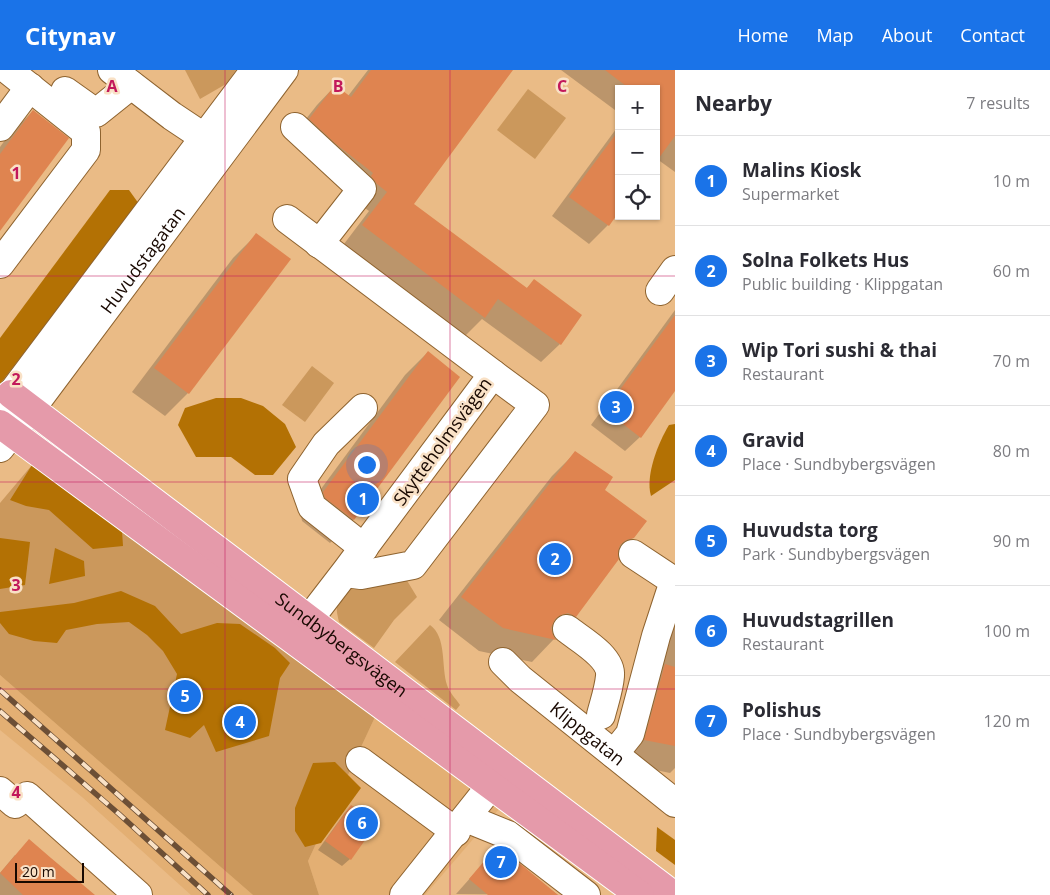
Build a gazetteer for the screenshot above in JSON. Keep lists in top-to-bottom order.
{
  "streets": {
    "main road": ["Sundbybergsvägen"],
    "street": ["Huvudstagatan", "Skytteholmsvägen", "Klippgatan"]
  },
  "crossings": [
    ["Huvudstagatan", "Sundbybergsvägen"],
    ["Skytteholmsvägen", "Sundbybergsvägen"]
  ],
  "scale_bar": "20 m",
  "page": {
    "header": "Citynav",
    "nav": [
      "Home",
      "Map",
      "About",
      "Contact"
    ],
    "heading": ["Nearby", "7 results"],
    "map_buttons": ["+", "−"],
    "list": [
      {
        "mark": "1",
        "name": "Malins Kiosk",
        "note": "Supermarket",
        "value": "10 m"
      },
      {
        "mark": "2",
        "name": "Solna Folkets Hus",
        "note": "Public building · Klippgatan",
        "value": "60 m"
      },
      {
        "mark": "3",
        "name": "Wip Tori sushi & thai",
        "note": "Restaurant",
        "value": "70 m"
      },
      {
        "mark": "4",
        "name": "Gravid",
        "note": "Place · Sundbybergsvägen",
        "value": "80 m"
      },
      {
        "mark": "5",
        "name": "Huvudsta torg",
        "note": "Park · Sundbybergsvägen",
        "value": "90 m"
      },
      {
        "mark": "6",
        "name": "Huvudstagrillen",
        "note": "Restaurant",
        "value": "100 m"
      },
      {
        "mark": "7",
        "name": "Polishus",
        "note": "Place · Sundbybergsvägen",
        "value": "120 m"
      }
    ],
    "pins": [
      "3",
      "1",
      "2",
      "5",
      "4",
      "6",
      "7"
    ],
    "scale": "20 m"
  },
  "grid": {
    "columns": ["A", "B", "C"],
    "rows": [
      "1",
      "2",
      "3",
      "4"
    ]
  }
}
